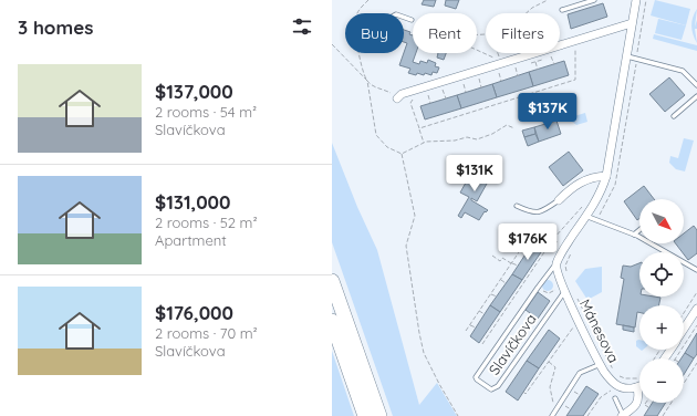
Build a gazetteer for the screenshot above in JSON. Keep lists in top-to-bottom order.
{
  "streets": {
    "street": ["Mánesova", "Slavíčkova"]
  },
  "crossings": [
    ["Mánesova", "Slavíčkova"]
  ],
  "north": "bottom right",
  "page": {
    "heading": "3 homes",
    "chip": ["Buy", "Rent", "Filters"],
    "list": [
      {
        "name": "$137,000",
        "note": "2 rooms · 54 m² · Slavíčkova"
      },
      {
        "name": "$131,000",
        "note": "2 rooms · 52 m² · Apartment"
      },
      {
        "name": "$176,000",
        "note": "2 rooms · 70 m² · Slavíčkova"
      }
    ],
    "price": ["$137K", "$131K", "$176K"],
    "map_buttons": ["+", "−"]
  }
}
